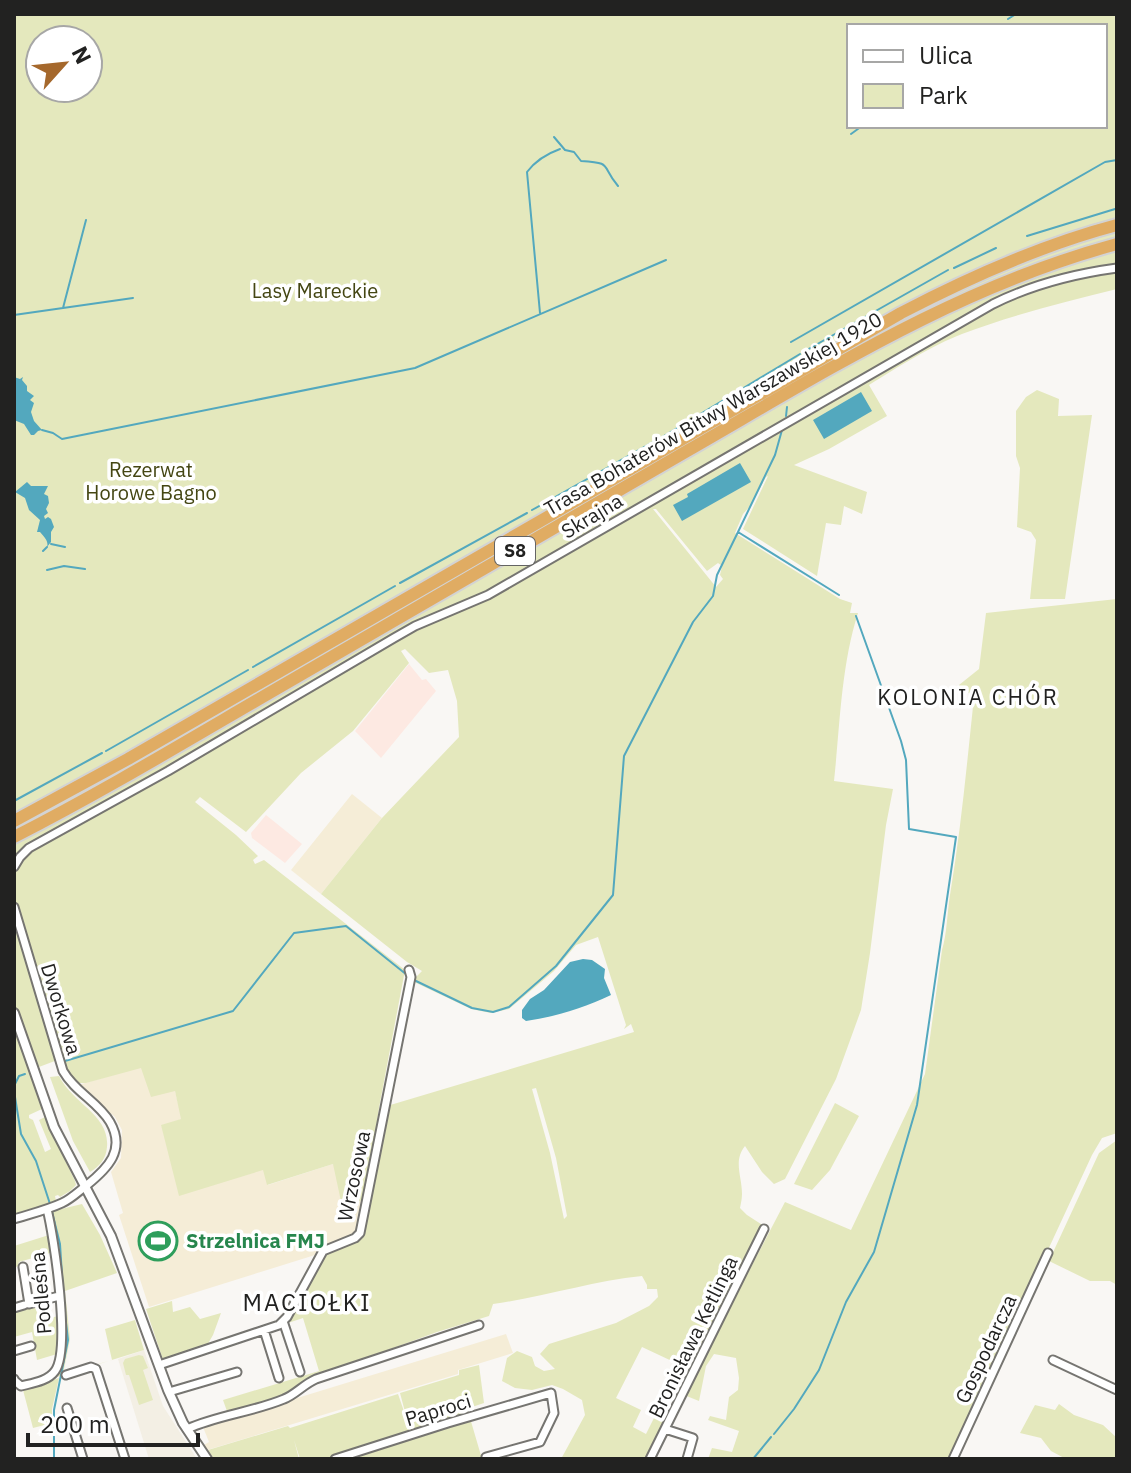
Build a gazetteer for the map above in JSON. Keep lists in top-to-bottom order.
{
  "streets": {
    "highway": ["Trasa Bohaterów Bitwy Warszawskiej 1920", "S8"],
    "street": [
      "Skrajna",
      "Dworkowa",
      "Wrzosowa",
      "Podleśna",
      "Bronisława Ketlinga",
      "Gospodarcza",
      "Paproci"
    ]
  },
  "districts": ["KOLONIA CHÓR", "MACIOŁKI"],
  "parks": ["Lasy Mareckie", "Rezerwat Horowe Bagno"],
  "places": {
    "sports": ["Strzelnica FMJ"]
  },
  "legend": ["Ulica", "Park"],
  "scale_bar": "200 m",
  "north": "top right"
}
